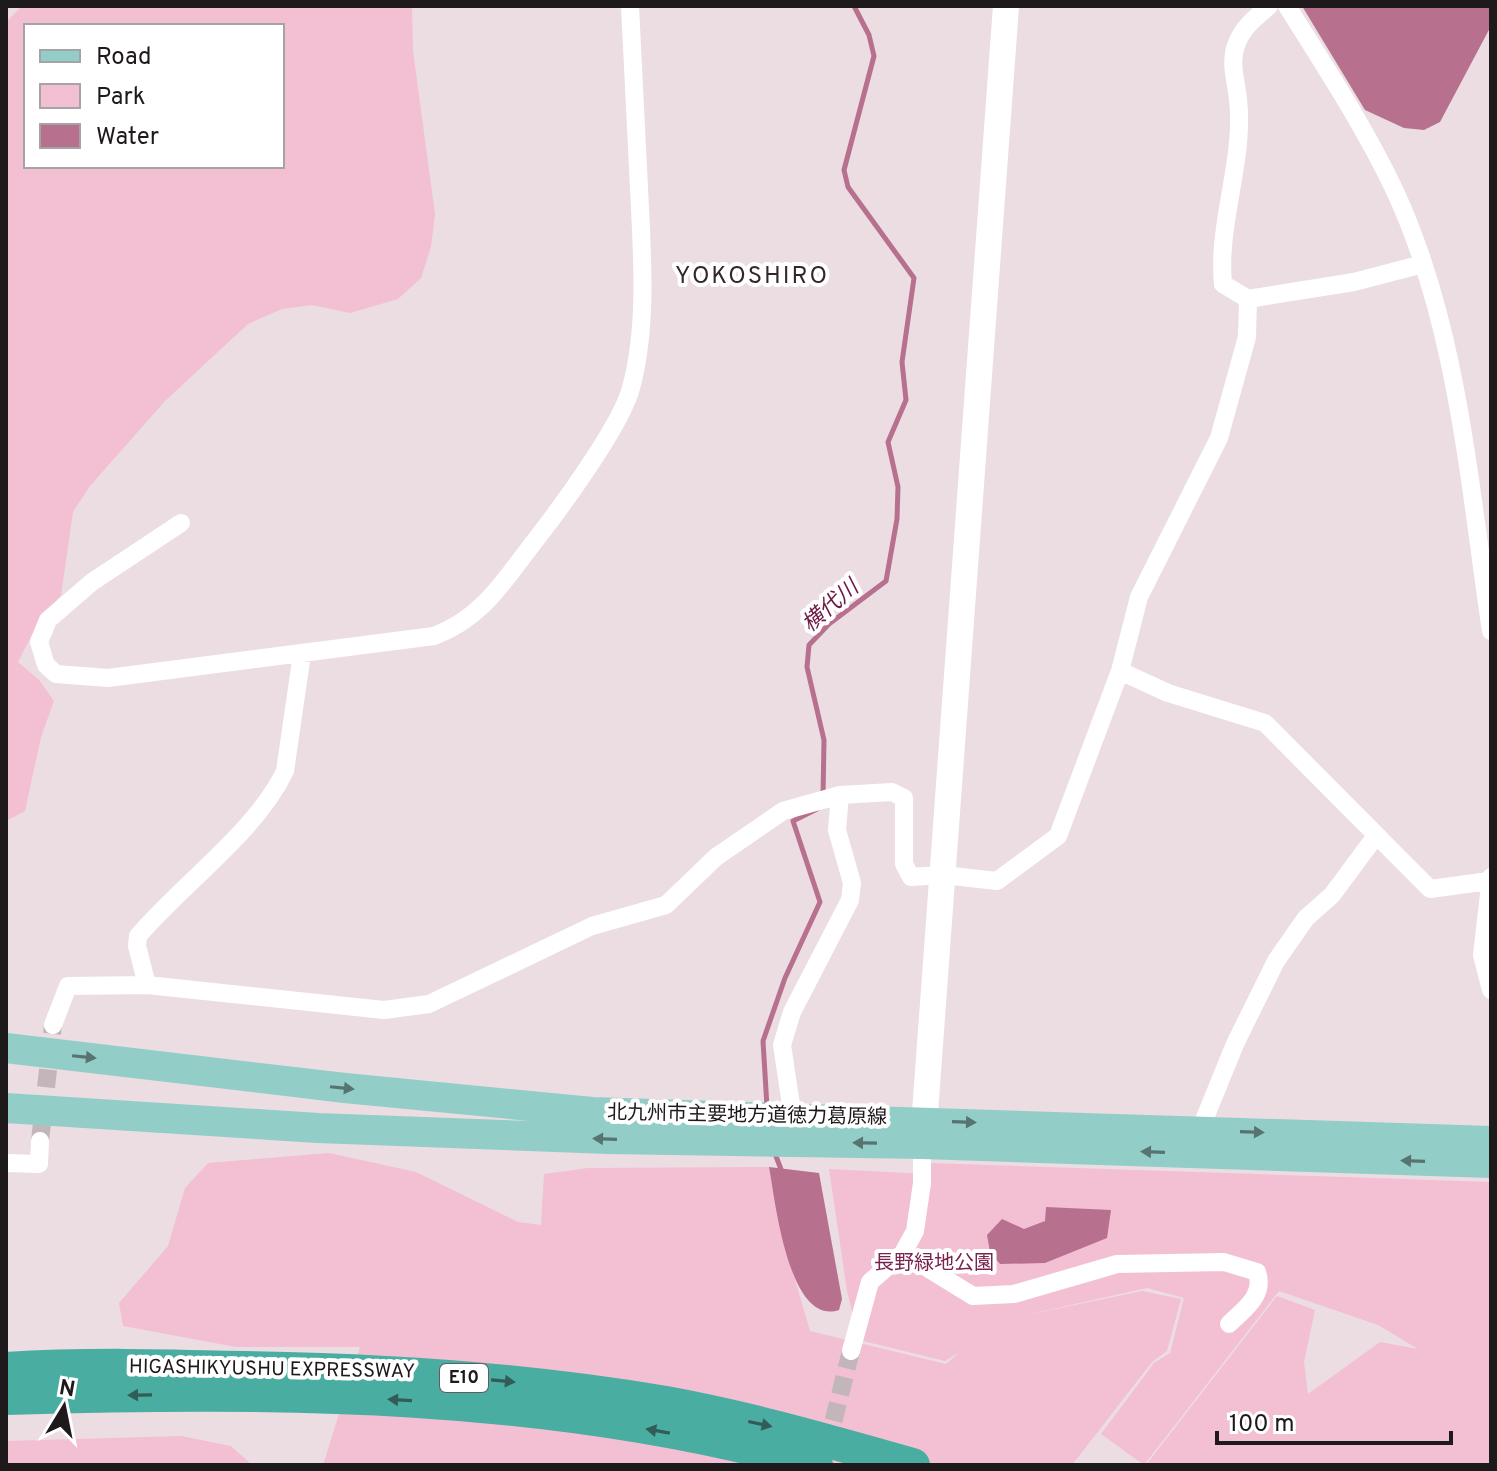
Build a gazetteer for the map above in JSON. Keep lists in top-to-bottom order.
{
  "streets": {
    "highway": ["HIGASHIKYUSHU EXPRESSWAY", "E10"],
    "main road": ["北九州市主要地方道徳力葛原線"]
  },
  "districts": ["YOKOSHIRO"],
  "water": ["横代川"],
  "parks": ["長野緑地公園"],
  "legend": ["Road", "Park", "Water"],
  "scale_bar": "100 m",
  "north": "top"
}
